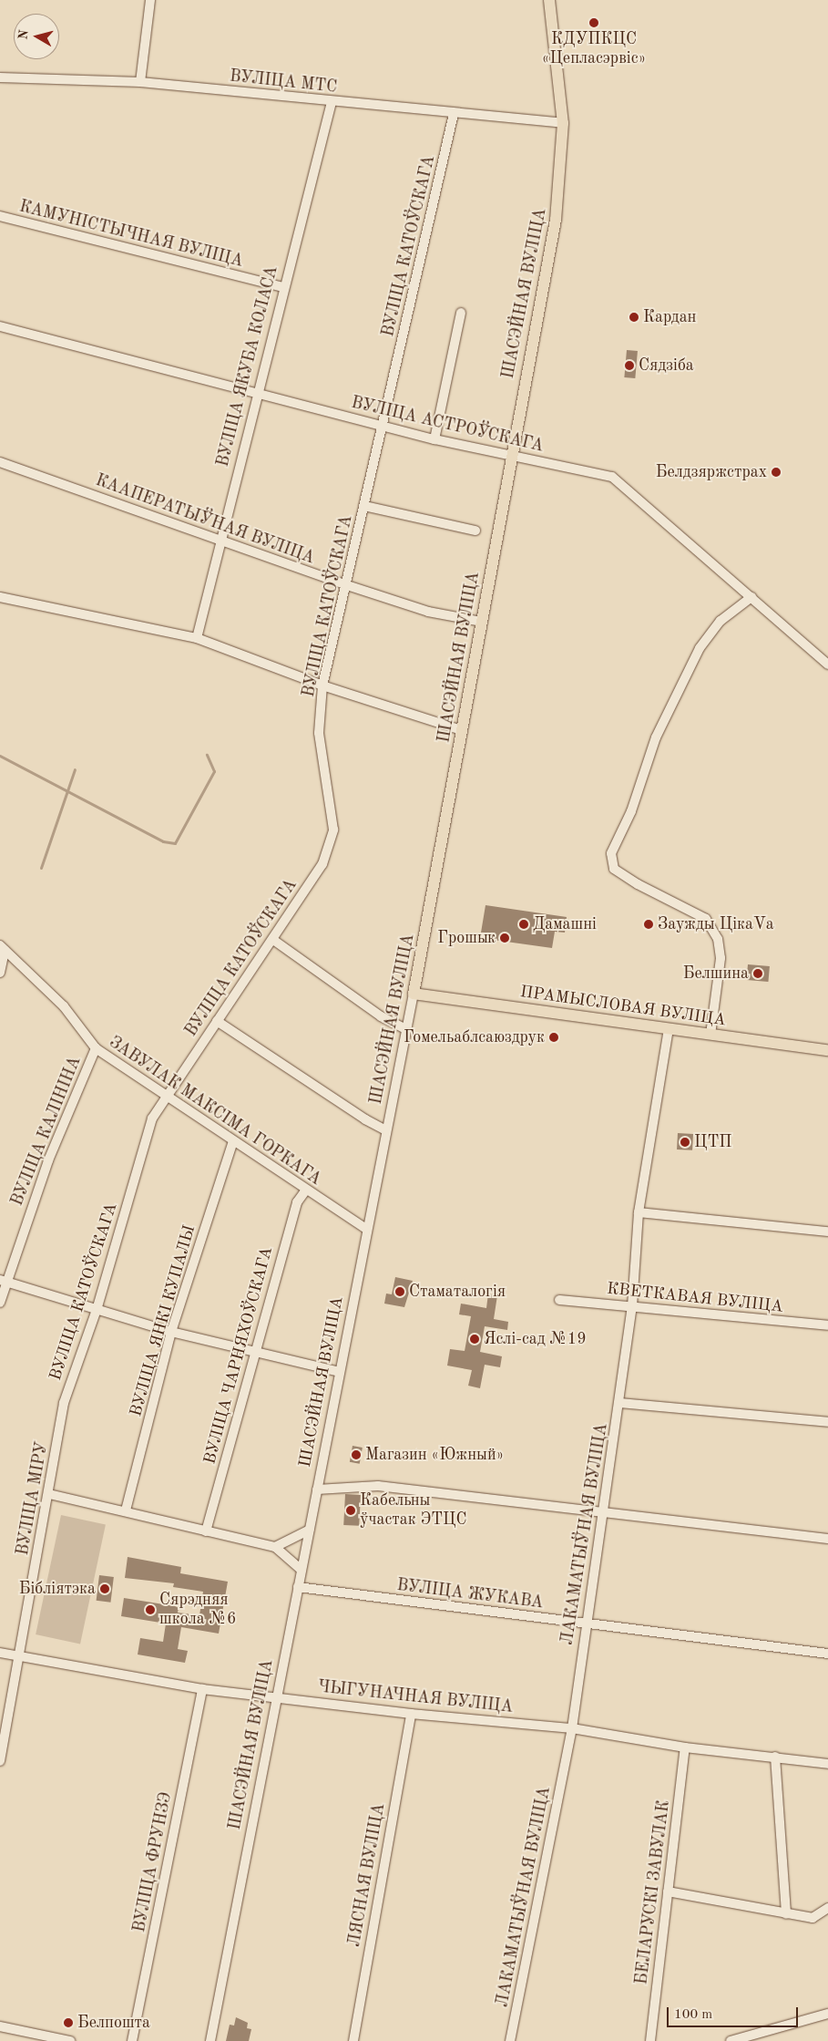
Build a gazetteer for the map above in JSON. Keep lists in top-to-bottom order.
{
  "streets": {
    "main road": ["ШАСЭЙНАЯ ВУЛІЦА", "ПРАМЫСЛОВАЯ ВУЛІЦА"],
    "street": [
      "ВУЛІЦА МТС",
      "КАМУНІСТЫЧНАЯ ВУЛІЦА",
      "ВУЛІЦА КАТОЎСКАГА",
      "ВУЛІЦА ЯКУБА КОЛАСА",
      "ВУЛІЦА АСТРОЎСКАГА",
      "КААПЕРАТЫЎНАЯ ВУЛІЦА",
      "ЗАВУЛАК МАКСІМА ГОРКАГА",
      "ВУЛІЦА КАЛІНІНА",
      "КВЕТКАВАЯ ВУЛІЦА",
      "ВУЛІЦА ЯНКІ КУПАЛЫ",
      "ВУЛІЦА ЧАРНЯХОЎСКАГА",
      "ВУЛІЦА МІРУ",
      "ЛАКАМАТЫЎНАЯ ВУЛІЦА",
      "ВУЛІЦА ЖУКАВА",
      "ЧЫГУНАЧНАЯ ВУЛІЦА",
      "ВУЛІЦА ФРУНЗЭ",
      "ЛЯСНАЯ ВУЛІЦА",
      "БЕЛАРУСКІ ЗАВУЛАК"
    ]
  },
  "crossings": [
    ["ВУЛІЦА МТС", "ВУЛІЦА КАТОЎСКАГА"],
    ["ВУЛІЦА МТС", "ШАСЭЙНАЯ ВУЛІЦА"],
    ["ВУЛІЦА МТС", "ВУЛІЦА ЯКУБА КОЛАСА"],
    ["КАМУНІСТЫЧНАЯ ВУЛІЦА", "ВУЛІЦА ЯКУБА КОЛАСА"],
    ["ВУЛІЦА КАТОЎСКАГА", "ВУЛІЦА АСТРОЎСКАГА"],
    ["ВУЛІЦА КАТОЎСКАГА", "КААПЕРАТЫЎНАЯ ВУЛІЦА"],
    ["ВУЛІЦА КАТОЎСКАГА", "ЗАВУЛАК МАКСІМА ГОРКАГА"],
    ["ВУЛІЦА КАТОЎСКАГА", "ВУЛІЦА МІРУ"],
    ["ШАСЭЙНАЯ ВУЛІЦА", "ВУЛІЦА АСТРОЎСКАГА"],
    ["ШАСЭЙНАЯ ВУЛІЦА", "КААПЕРАТЫЎНАЯ ВУЛІЦА"],
    ["ШАСЭЙНАЯ ВУЛІЦА", "ПРАМЫСЛОВАЯ ВУЛІЦА"],
    ["ШАСЭЙНАЯ ВУЛІЦА", "ЗАВУЛАК МАКСІМА ГОРКАГА"],
    ["ШАСЭЙНАЯ ВУЛІЦА", "ВУЛІЦА ЖУКАВА"],
    ["ШАСЭЙНАЯ ВУЛІЦА", "ЧЫГУНАЧНАЯ ВУЛІЦА"],
    ["ВУЛІЦА ЯКУБА КОЛАСА", "ВУЛІЦА АСТРОЎСКАГА"],
    ["ВУЛІЦА ЯКУБА КОЛАСА", "КААПЕРАТЫЎНАЯ ВУЛІЦА"],
    ["ПРАМЫСЛОВАЯ ВУЛІЦА", "ЛАКАМАТЫЎНАЯ ВУЛІЦА"],
    ["ЗАВУЛАК МАКСІМА ГОРКАГА", "ВУЛІЦА КАЛІНІНА"],
    ["ЗАВУЛАК МАКСІМА ГОРКАГА", "ВУЛІЦА ЯНКІ КУПАЛЫ"],
    ["ЗАВУЛАК МАКСІМА ГОРКАГА", "ВУЛІЦА ЧАРНЯХОЎСКАГА"],
    ["КВЕТКАВАЯ ВУЛІЦА", "ЛАКАМАТЫЎНАЯ ВУЛІЦА"],
    ["ВУЛІЦА МІРУ", "ЧЫГУНАЧНАЯ ВУЛІЦА"],
    ["ЛАКАМАТЫЎНАЯ ВУЛІЦА", "ВУЛІЦА ЖУКАВА"],
    ["ЛАКАМАТЫЎНАЯ ВУЛІЦА", "ЧЫГУНАЧНАЯ ВУЛІЦА"],
    ["ЧЫГУНАЧНАЯ ВУЛІЦА", "ВУЛІЦА ФРУНЗЭ"],
    ["ЧЫГУНАЧНАЯ ВУЛІЦА", "ЛЯСНАЯ ВУЛІЦА"],
    ["ЧЫГУНАЧНАЯ ВУЛІЦА", "БЕЛАРУСКІ ЗАВУЛАК"]
  ],
  "places": [
    "КДУПКЦС «Цепласэрвіс»",
    "Кардан",
    "Сядзіба",
    "Белдзяржстрах",
    "Дамашні",
    "Заужды ЦікаVа",
    "Грошык",
    "Белшина",
    "Гомельаблсаюздрук",
    "ЦТП",
    "Стаматалогія",
    "Яслі-сад №19",
    "Магазин «Южный»",
    "Кабельны ўчастак ЭТЦС",
    "Бібліятэка",
    "Сярэдняя школа №6",
    "Белпошта"
  ],
  "scale_bar": "100 m",
  "north": "left"
}
